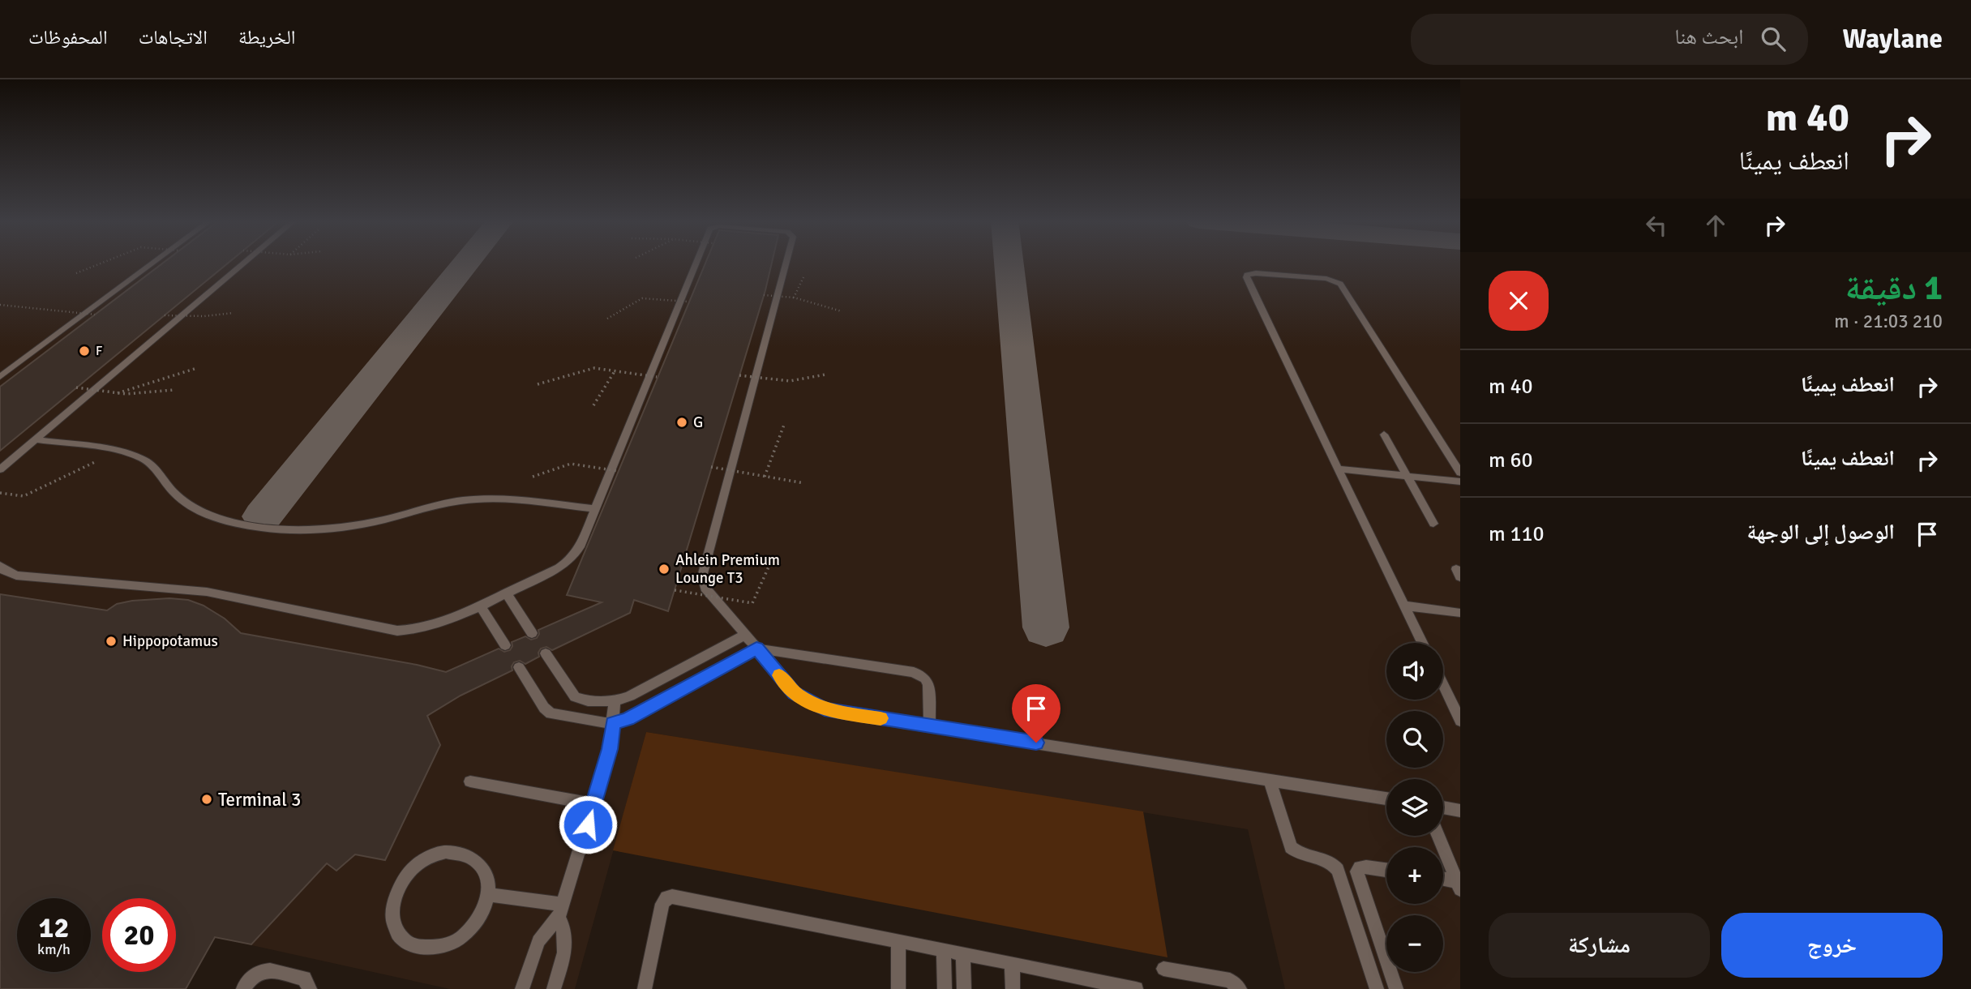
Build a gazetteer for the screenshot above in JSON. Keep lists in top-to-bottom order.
{
  "places": [
    "F",
    "G",
    "Ahlein Premium Lounge T3",
    "Hippopotamus",
    "Terminal 3"
  ],
  "page": {
    "header": "Waylane",
    "search": "ابحث هنا",
    "nav": ["الخريطة", "الاتجاهات", "المحفوظات"],
    "turn": ["40 m", "انعطف يمينًا"],
    "heading": ["1 دقيقة", "210 m · 21:03"],
    "list": [
      {
        "name": "انعطف يمينًا",
        "value": "40 m"
      },
      {
        "name": "انعطف يمينًا",
        "value": "60 m"
      },
      {
        "name": "الوصول إلى الوجهة",
        "value": "110 m"
      }
    ],
    "map_buttons": ["+", "−"],
    "speed": "12 km/h",
    "limit": "20",
    "buttons": ["خروج", "مشاركة"]
  }
}
